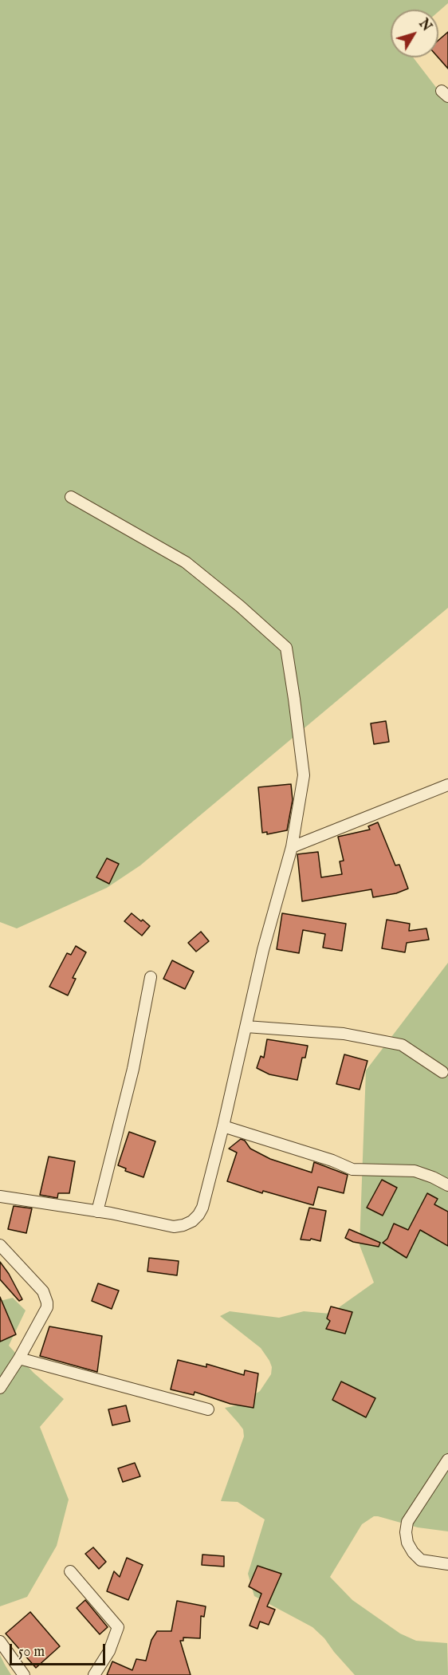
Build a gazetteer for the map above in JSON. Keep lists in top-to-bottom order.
{
  "scale_bar": "50 m",
  "north": "top right"
}
